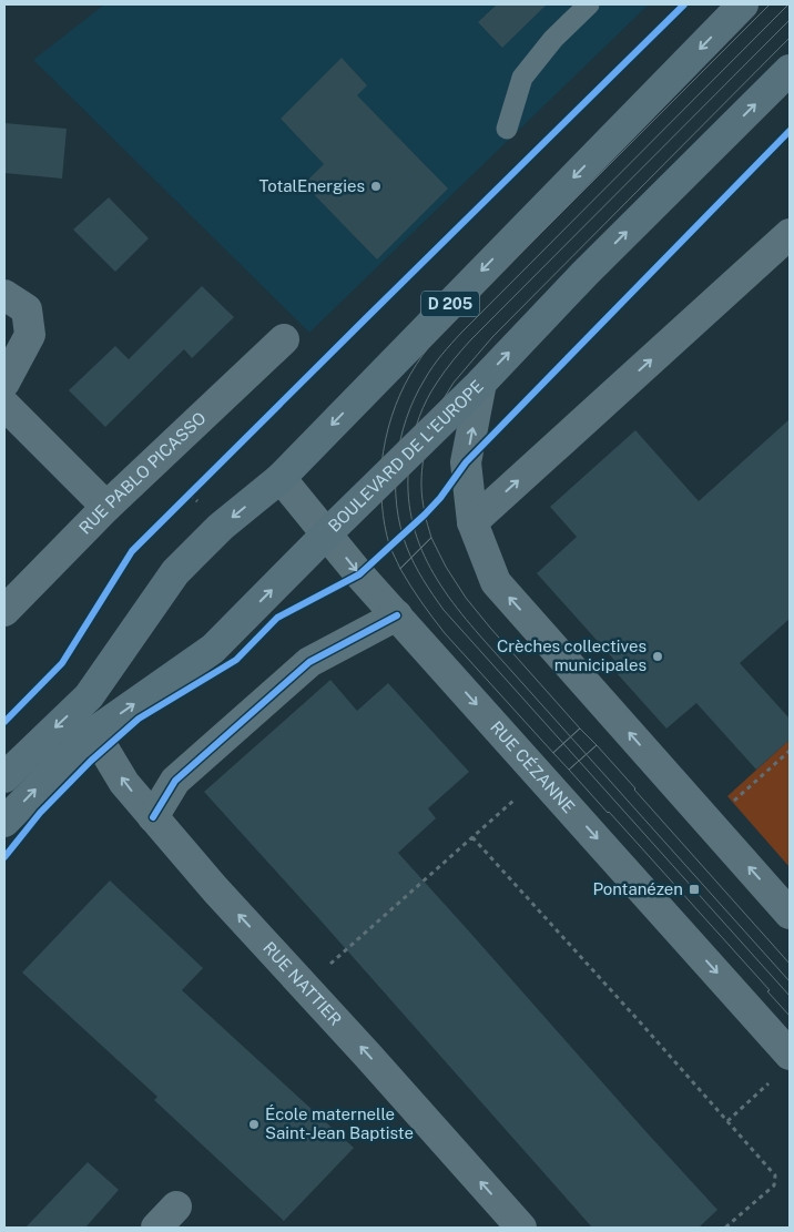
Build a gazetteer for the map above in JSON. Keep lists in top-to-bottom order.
{
  "streets": {
    "main road": ["D 205", "BOULEVARD DE L'EUROPE"],
    "street": ["RUE PABLO PICASSO", "RUE CÉZANNE", "RUE NATTIER"]
  },
  "crossings": [
    ["D 205", "RUE CÉZANNE"],
    ["BOULEVARD DE L'EUROPE", "RUE CÉZANNE"],
    ["BOULEVARD DE L'EUROPE", "RUE NATTIER"]
  ],
  "one_way": ["RUE NATTIER"],
  "places": {
    "other": ["TotalEnergies", "Crèches collectives municipales", "École maternelle Saint-Jean Baptiste"],
    "transit": ["Pontanézen"]
  }
}
